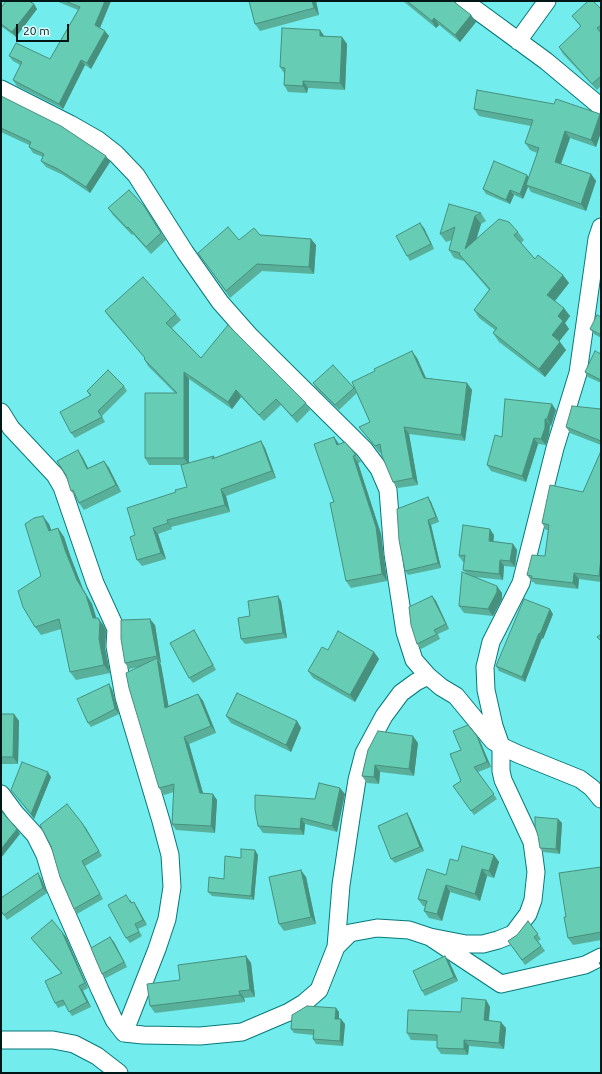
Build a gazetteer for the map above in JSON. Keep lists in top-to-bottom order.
{
  "scale_bar": "20 m"
}
